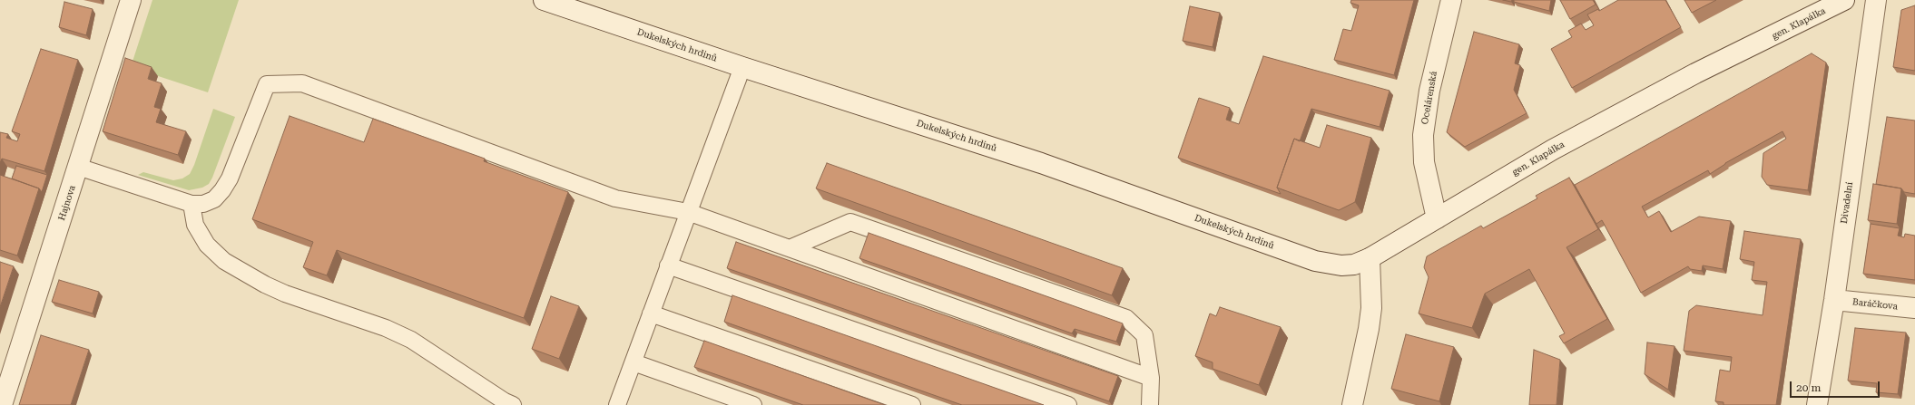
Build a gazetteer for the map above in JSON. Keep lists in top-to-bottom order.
{
  "streets": {
    "main road": [
      "gen. Klapálka",
      "Dukelských hrdinů",
      "Ocelárenská",
      "Hajnova",
      "Divadelní",
      "Baráčkova"
    ]
  },
  "crossings": [
    ["gen. Klapálka", "Dukelských hrdinů"],
    ["gen. Klapálka", "Ocelárenská"],
    ["Divadelní", "Baráčkova"]
  ],
  "scale_bar": "20 m"
}
